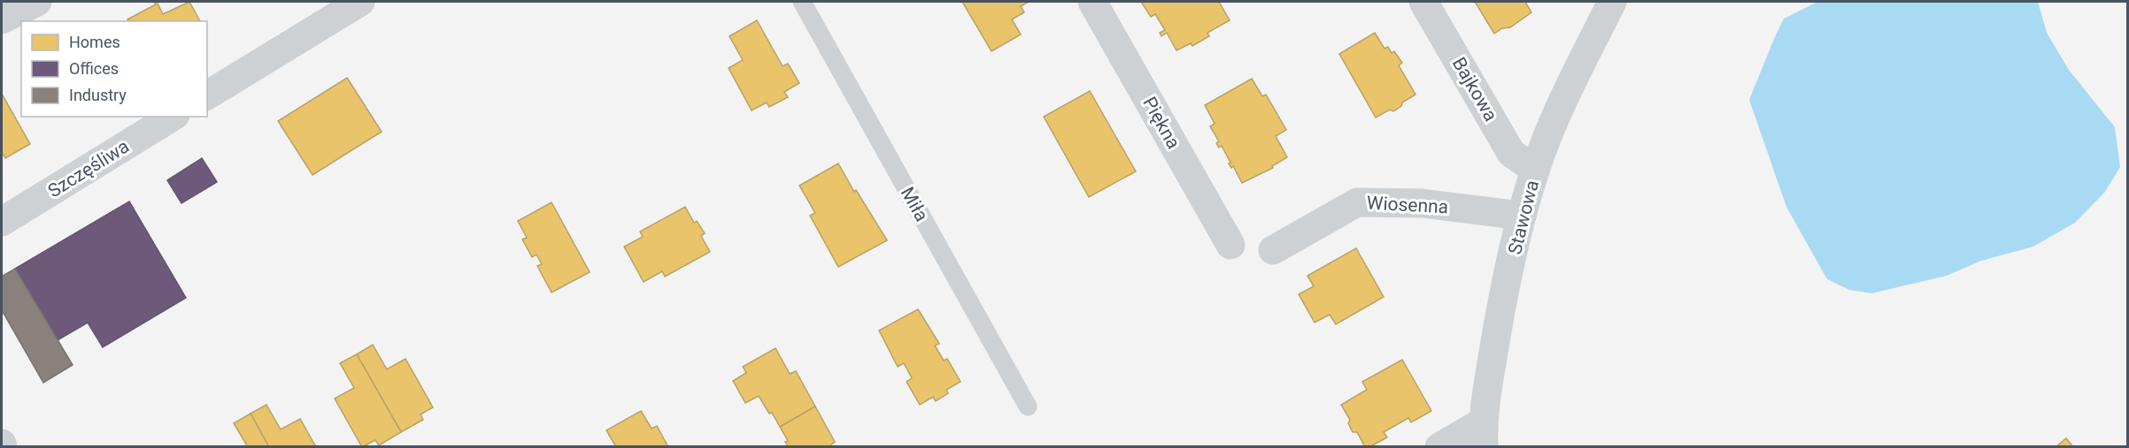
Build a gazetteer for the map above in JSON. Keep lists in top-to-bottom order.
{
  "streets": {
    "street": [
      "Bajkowa",
      "Piękna",
      "Szczęśliwa",
      "Wiosenna",
      "Stawowa"
    ],
    "lane": ["Miła"]
  },
  "crossings": [
    ["Bajkowa", "Stawowa"],
    ["Wiosenna", "Stawowa"]
  ],
  "legend": ["Homes", "Offices", "Industry"]
}
